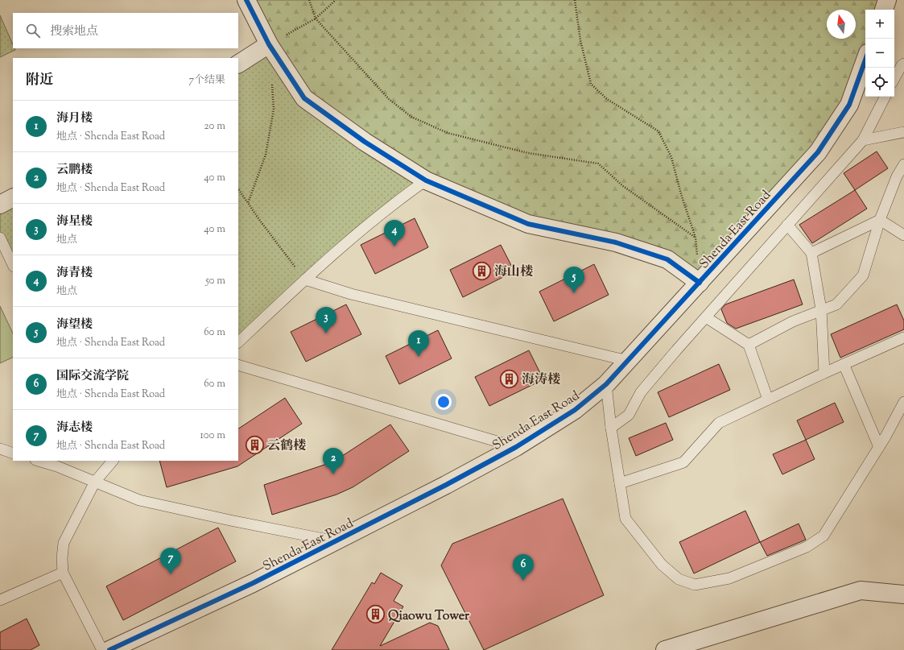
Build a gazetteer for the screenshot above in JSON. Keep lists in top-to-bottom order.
{
  "streets": {
    "street": ["Shenda East Road"]
  },
  "places": {
    "building": [
      "海山楼",
      "海涛楼",
      "云鹤楼",
      "Qiaowu Tower"
    ]
  },
  "north": "top",
  "page": {
    "map_buttons": ["+", "−"],
    "search": "搜索地点",
    "heading": ["附近", "7个结果"],
    "list": [
      {
        "mark": "1",
        "name": "海月楼",
        "note": "地点 · Shenda East Road",
        "value": "20 m"
      },
      {
        "mark": "2",
        "name": "云鹏楼",
        "note": "地点 · Shenda East Road",
        "value": "40 m"
      },
      {
        "mark": "3",
        "name": "海星楼",
        "note": "地点",
        "value": "40 m"
      },
      {
        "mark": "4",
        "name": "海青楼",
        "note": "地点",
        "value": "50 m"
      },
      {
        "mark": "5",
        "name": "海望楼",
        "note": "地点 · Shenda East Road",
        "value": "60 m"
      },
      {
        "mark": "6",
        "name": "国际交流学院",
        "note": "地点 · Shenda East Road",
        "value": "60 m"
      },
      {
        "mark": "7",
        "name": "海志楼",
        "note": "地点 · Shenda East Road",
        "value": "100 m"
      }
    ],
    "pins": [
      "4",
      "5",
      "3",
      "1",
      "2",
      "7",
      "6"
    ]
  }
}
